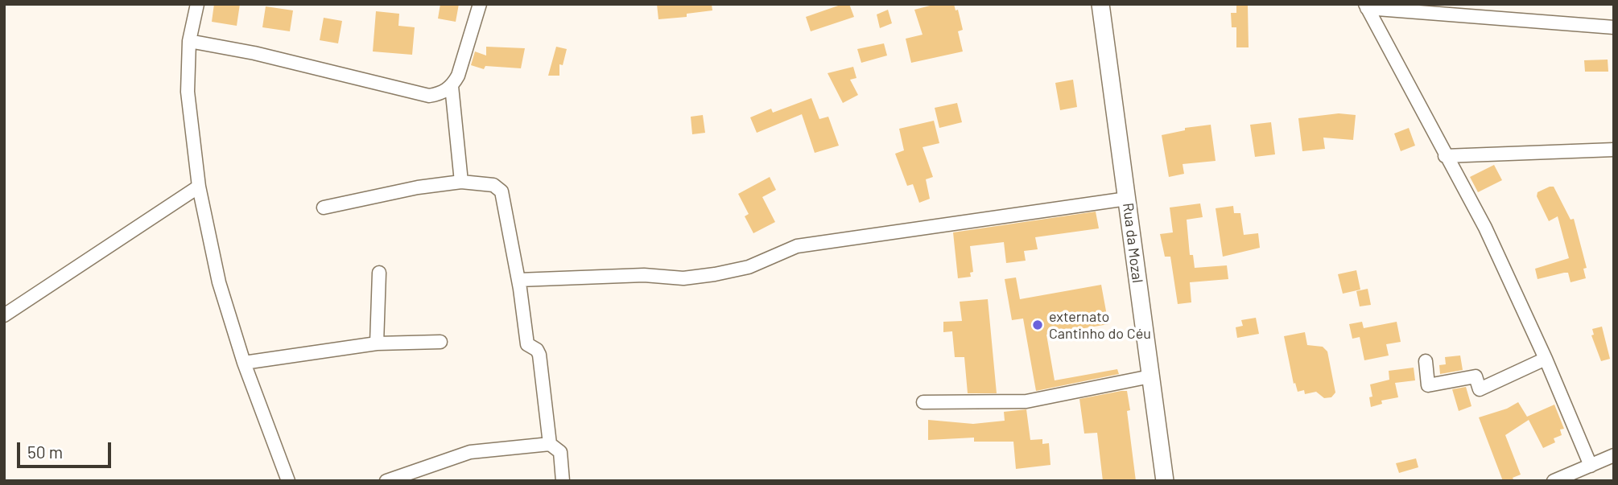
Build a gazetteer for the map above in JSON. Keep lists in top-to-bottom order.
{
  "streets": {
    "main road": ["Rua da Mozal"]
  },
  "places": ["externato Cantinho do Céu"],
  "scale_bar": "50 m"
}
